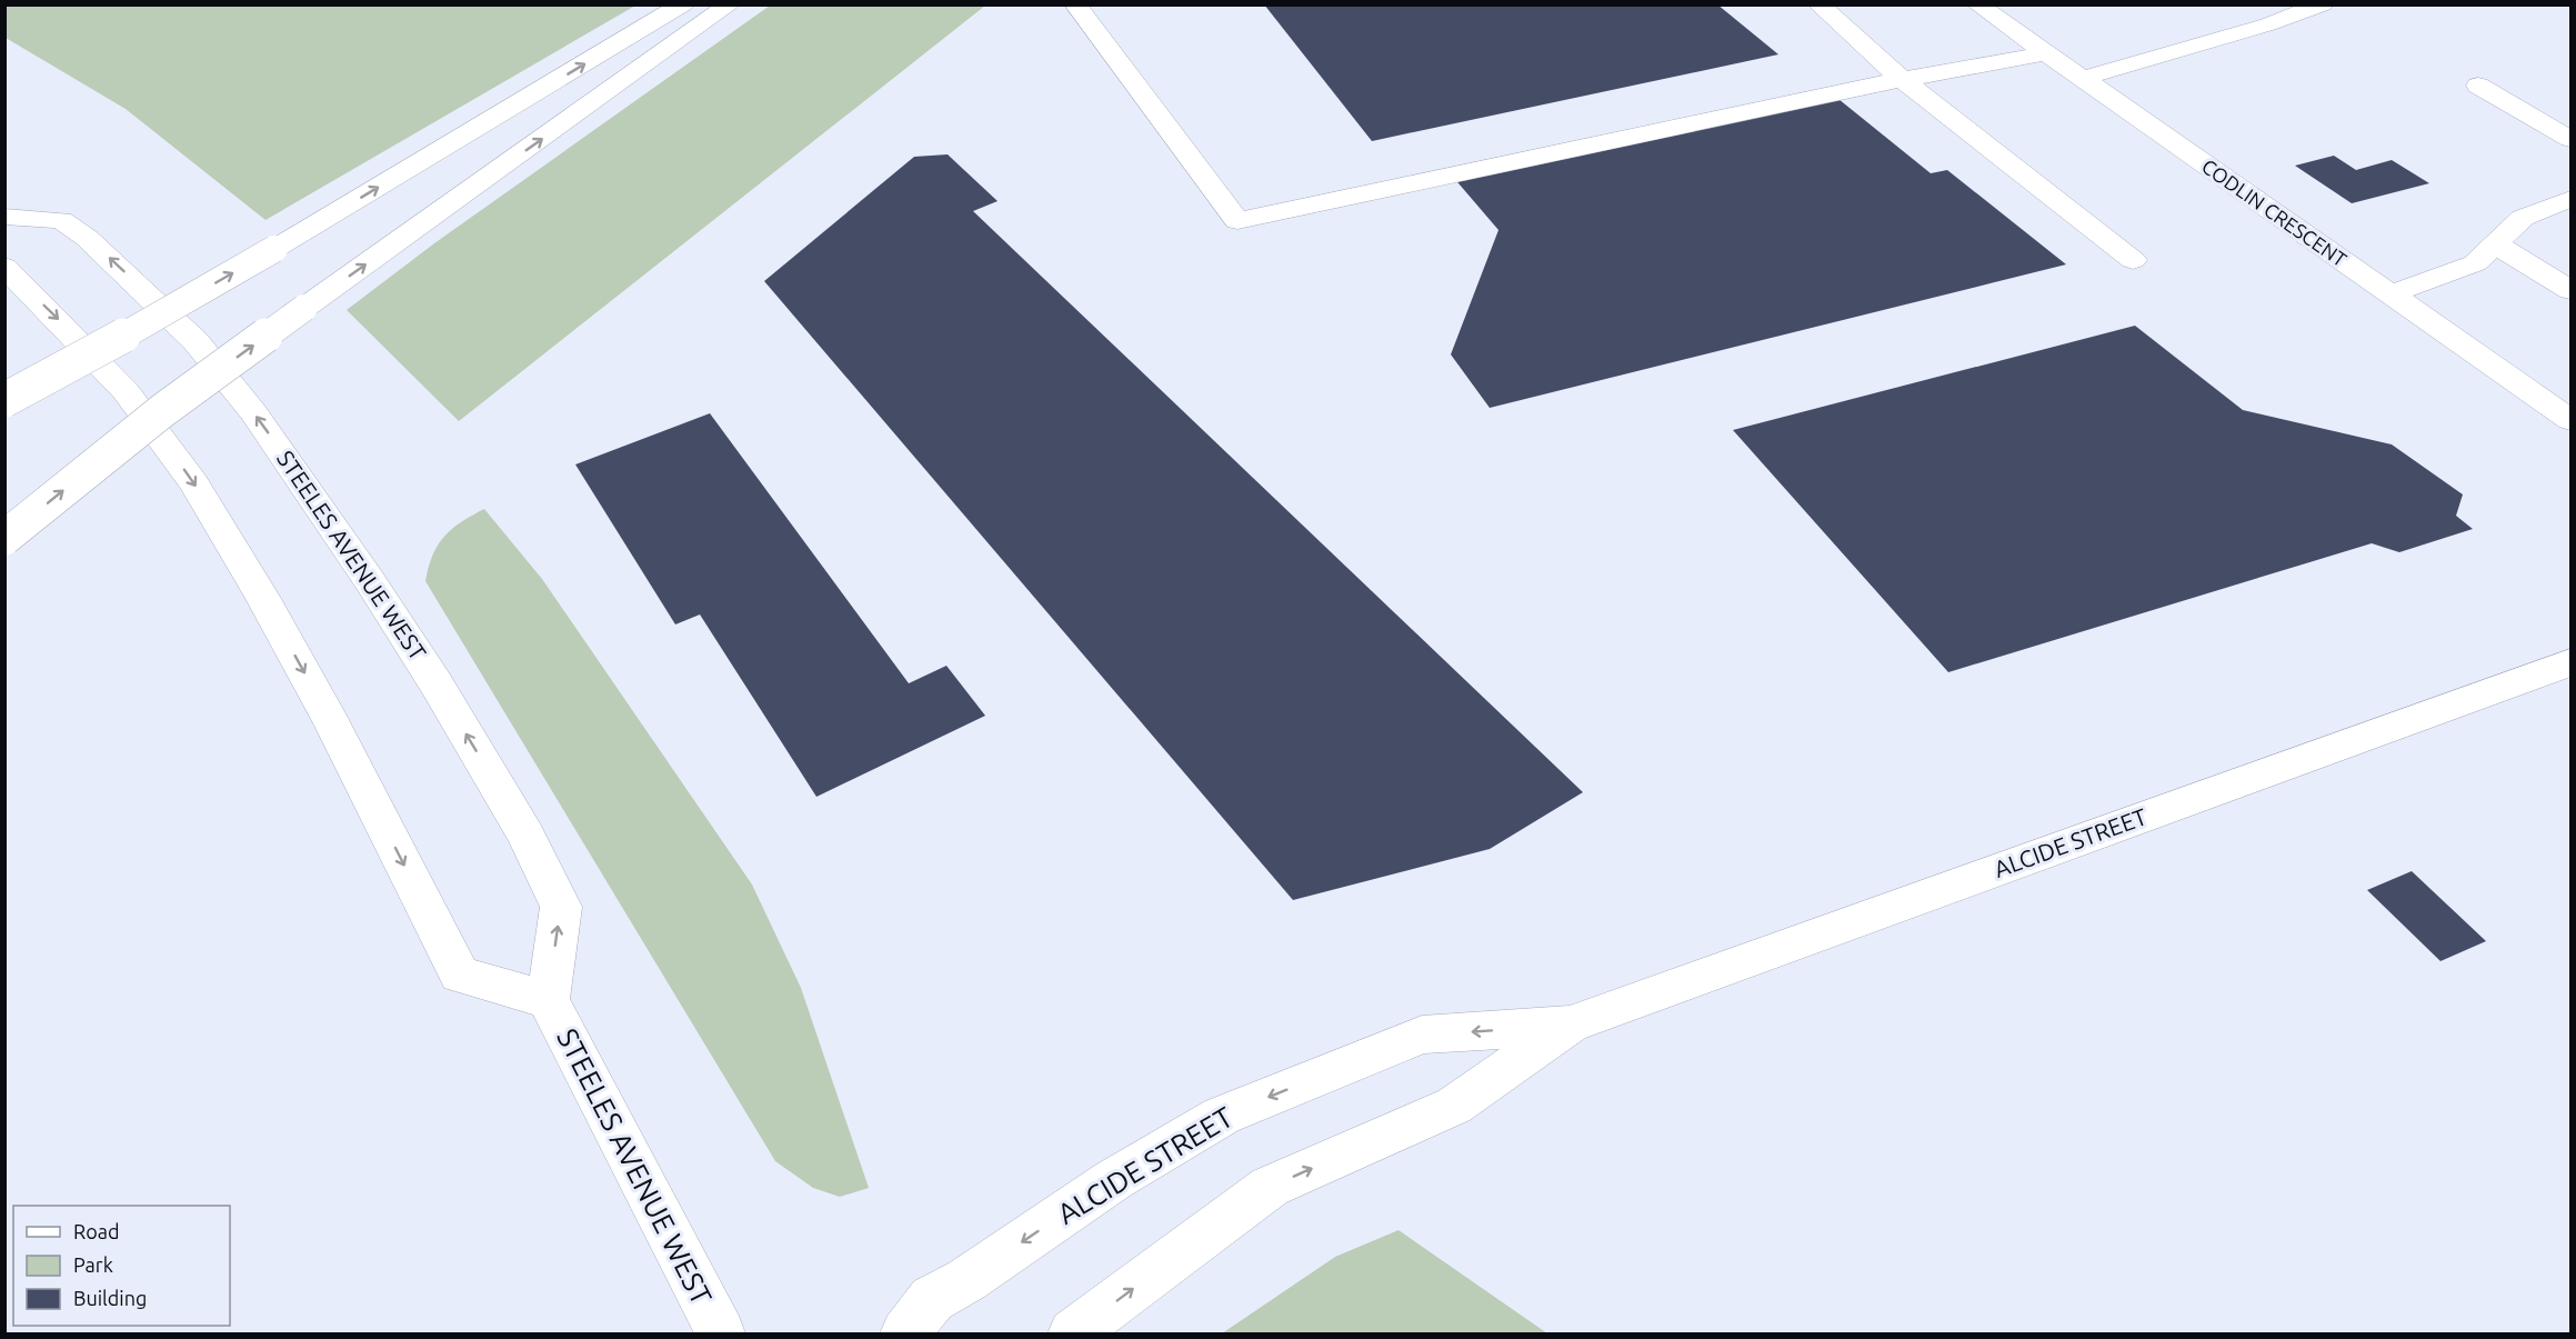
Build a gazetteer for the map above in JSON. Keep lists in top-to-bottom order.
{
  "streets": {
    "main road": ["CODLIN CRESCENT", "STEELES AVENUE WEST", "ALCIDE STREET"]
  },
  "legend": ["Road", "Park", "Building"]
}
